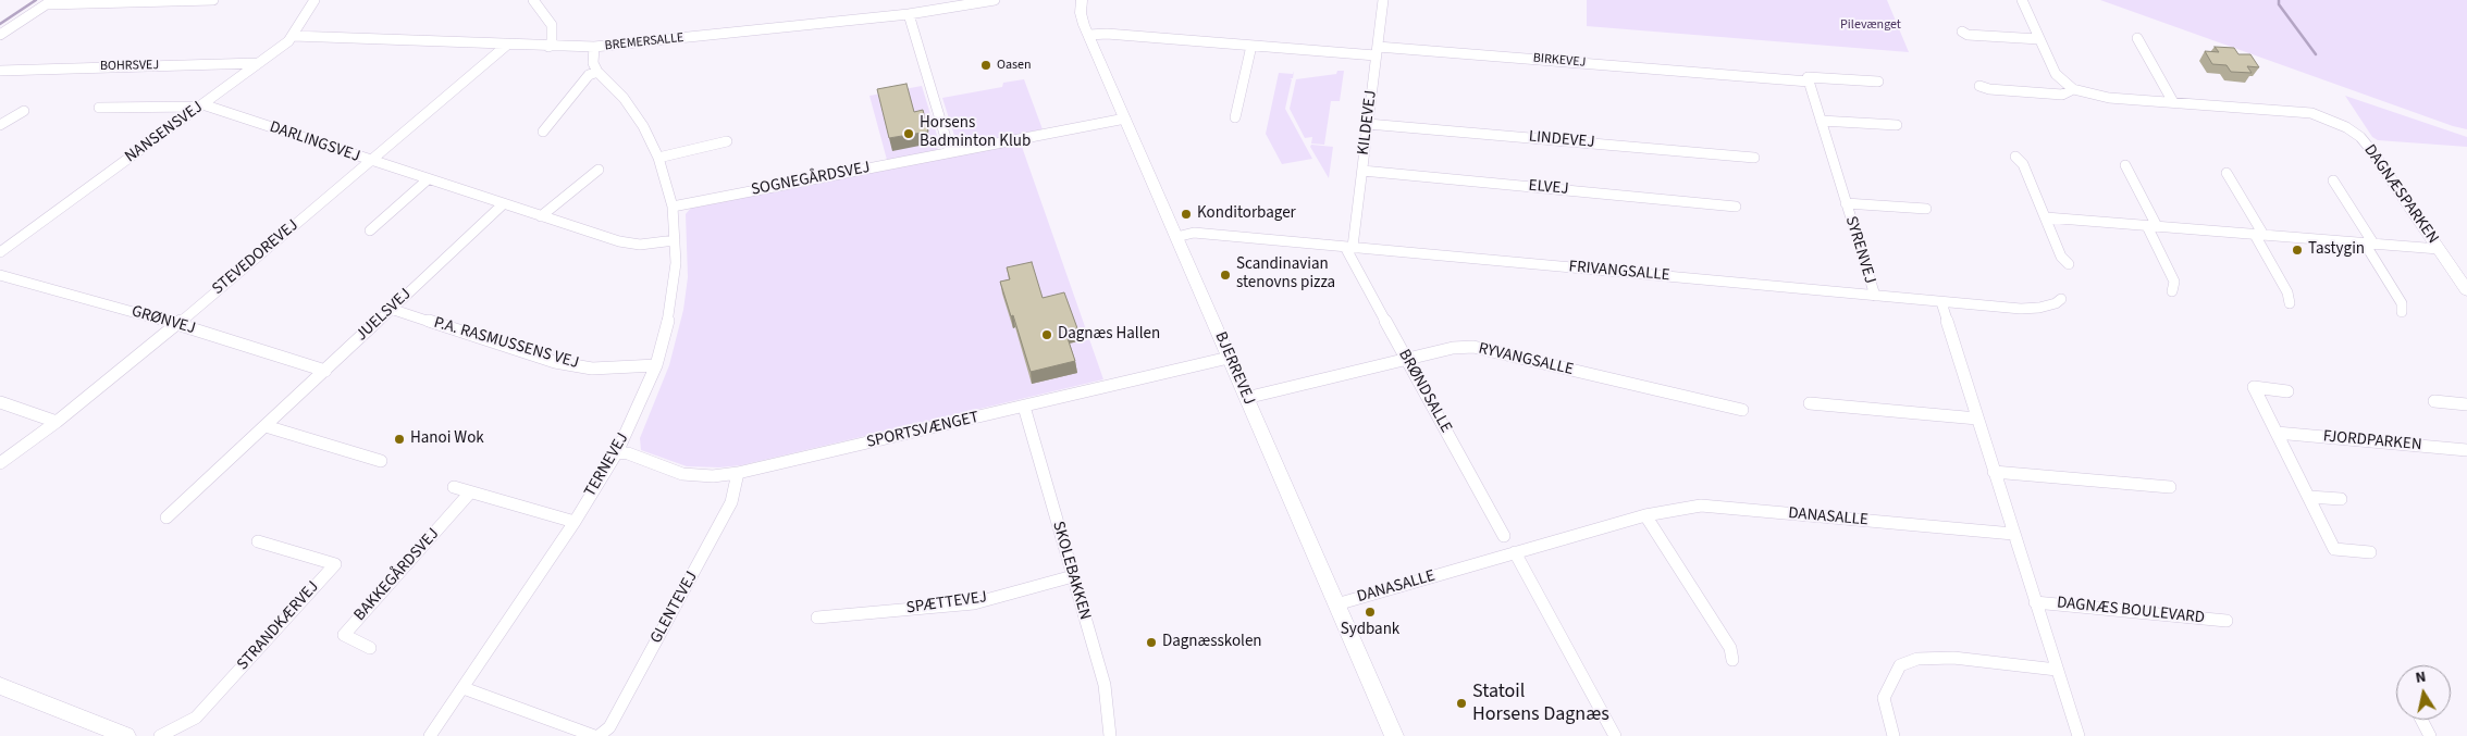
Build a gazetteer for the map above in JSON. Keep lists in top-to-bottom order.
{
  "streets": {
    "street": [
      "BREMERSALLE",
      "BIRKEVEJ",
      "BOHRSVEJ",
      "KILDEVEJ",
      "NANSENSVEJ",
      "LINDEVEJ",
      "DARLINGSVEJ",
      "SOGNEGÅRDSVEJ",
      "ELVEJ",
      "DAGNÆSPARKEN",
      "SYRENVEJ",
      "STEVEDOREVEJ",
      "FRIVANGSALLE",
      "JUELSVEJ",
      "GRØNVEJ",
      "P.A. RASMUSSENS VEJ",
      "RYVANGSALLE",
      "BJERREVEJ",
      "BRØNDSALLE",
      "SPORTSVÆNGET",
      "FJORDPARKEN",
      "TERNEVEJ",
      "DANASALLE",
      "SKOLEBAKKEN",
      "BAKKEGÅRDSVEJ",
      "SPÆTTEVEJ",
      "GLENTEVEJ",
      "DAGNÆS BOULEVARD",
      "STRANDKÆRVEJ"
    ]
  },
  "crossings": [
    ["BREMERSALLE", "NANSENSVEJ"],
    ["BREMERSALLE", "STEVEDOREVEJ"],
    ["BIRKEVEJ", "KILDEVEJ"],
    ["BIRKEVEJ", "SYRENVEJ"],
    ["BIRKEVEJ", "BJERREVEJ"],
    ["BOHRSVEJ", "NANSENSVEJ"],
    ["KILDEVEJ", "LINDEVEJ"],
    ["KILDEVEJ", "ELVEJ"],
    ["KILDEVEJ", "FRIVANGSALLE"],
    ["KILDEVEJ", "BRØNDSALLE"],
    ["NANSENSVEJ", "DARLINGSVEJ"],
    ["DARLINGSVEJ", "STEVEDOREVEJ"],
    ["DARLINGSVEJ", "JUELSVEJ"],
    ["DARLINGSVEJ", "TERNEVEJ"],
    ["SOGNEGÅRDSVEJ", "BJERREVEJ"],
    ["SOGNEGÅRDSVEJ", "TERNEVEJ"],
    ["SYRENVEJ", "FRIVANGSALLE"],
    ["STEVEDOREVEJ", "GRØNVEJ"],
    ["FRIVANGSALLE", "BJERREVEJ"],
    ["FRIVANGSALLE", "BRØNDSALLE"],
    ["FRIVANGSALLE", "DAGNÆS BOULEVARD"],
    ["JUELSVEJ", "GRØNVEJ"],
    ["JUELSVEJ", "P.A. RASMUSSENS VEJ"],
    ["P.A. RASMUSSENS VEJ", "TERNEVEJ"],
    ["RYVANGSALLE", "BJERREVEJ"],
    ["RYVANGSALLE", "BRØNDSALLE"],
    ["BJERREVEJ", "SPORTSVÆNGET"],
    ["BJERREVEJ", "DANASALLE"],
    ["SPORTSVÆNGET", "TERNEVEJ"],
    ["SPORTSVÆNGET", "SKOLEBAKKEN"],
    ["SPORTSVÆNGET", "GLENTEVEJ"],
    ["DANASALLE", "DAGNÆS BOULEVARD"],
    ["SKOLEBAKKEN", "SPÆTTEVEJ"]
  ],
  "parks": ["Pilevænget"],
  "places": [
    "Oasen",
    "Horsens Badminton Klub",
    "Konditorbager",
    "Tastygin",
    "Scandinavian stenovns pizza",
    "Dagnæs Hallen",
    "Hanoi Wok",
    "Sydbank",
    "Dagnæsskolen",
    "Statoil Horsens Dagnæs"
  ],
  "north": "top"
}
